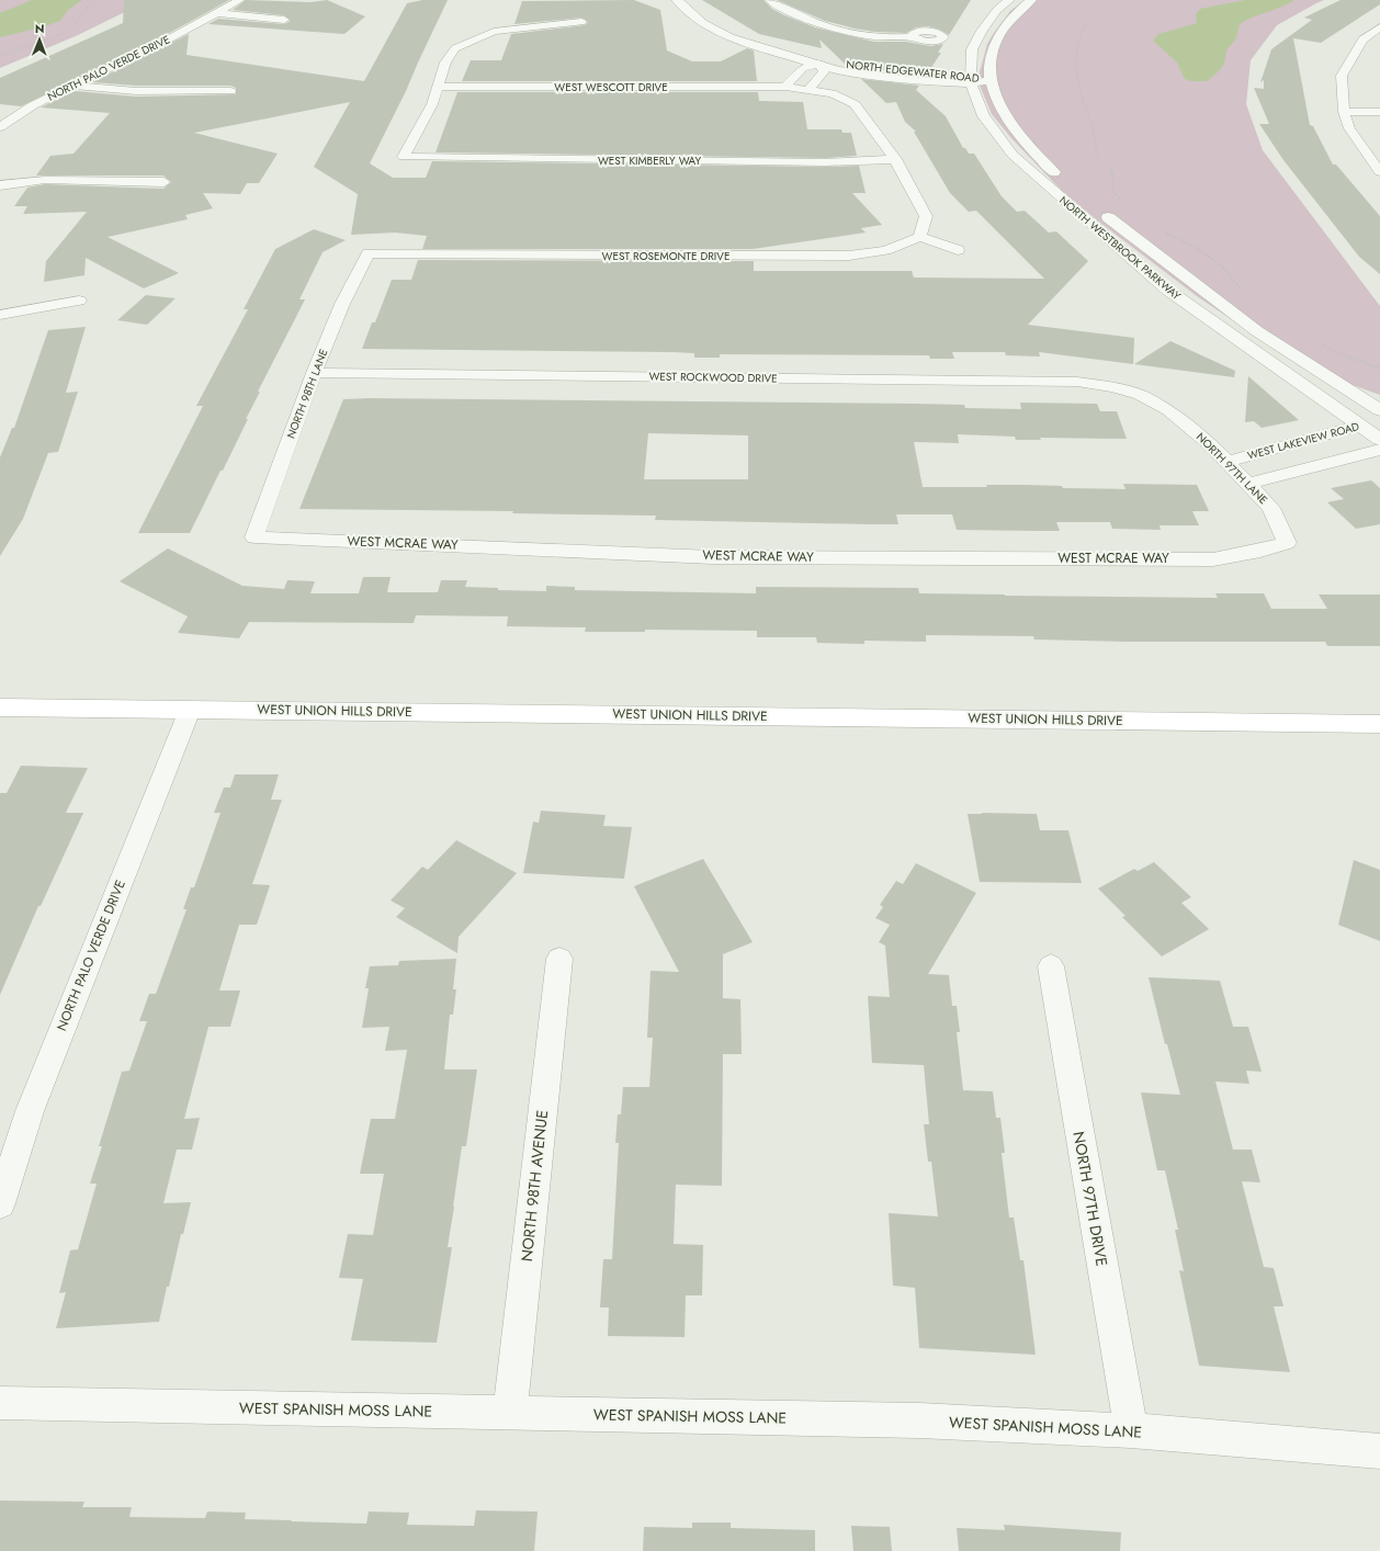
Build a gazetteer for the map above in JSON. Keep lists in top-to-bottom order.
{
  "streets": {
    "main road": ["WEST UNION HILLS DRIVE"],
    "street": [
      "NORTH PALO VERDE DRIVE",
      "NORTH EDGEWATER ROAD",
      "WEST WESCOTT DRIVE",
      "WEST KIMBERLY WAY",
      "NORTH WESTBROOK PARKWAY",
      "WEST ROSEMONTE DRIVE",
      "WEST ROCKWOOD DRIVE",
      "NORTH 98TH LANE",
      "WEST LAKEVIEW ROAD",
      "NORTH 97TH LANE",
      "WEST MCRAE WAY",
      "NORTH 98TH AVENUE",
      "NORTH 97TH DRIVE",
      "WEST SPANISH MOSS LANE"
    ]
  },
  "crossings": [
    ["NORTH PALO VERDE DRIVE", "WEST UNION HILLS DRIVE"],
    ["NORTH EDGEWATER ROAD", "NORTH WESTBROOK PARKWAY"],
    ["WEST WESCOTT DRIVE", "WEST KIMBERLY WAY"],
    ["NORTH WESTBROOK PARKWAY", "WEST LAKEVIEW ROAD"],
    ["WEST ROSEMONTE DRIVE", "NORTH 98TH LANE"],
    ["WEST ROCKWOOD DRIVE", "NORTH 98TH LANE"],
    ["WEST ROCKWOOD DRIVE", "NORTH 97TH LANE"],
    ["NORTH 98TH LANE", "WEST MCRAE WAY"],
    ["WEST LAKEVIEW ROAD", "NORTH 97TH LANE"],
    ["NORTH 97TH LANE", "WEST MCRAE WAY"],
    ["NORTH 98TH AVENUE", "WEST SPANISH MOSS LANE"],
    ["NORTH 97TH DRIVE", "WEST SPANISH MOSS LANE"]
  ],
  "north": "top"
}
